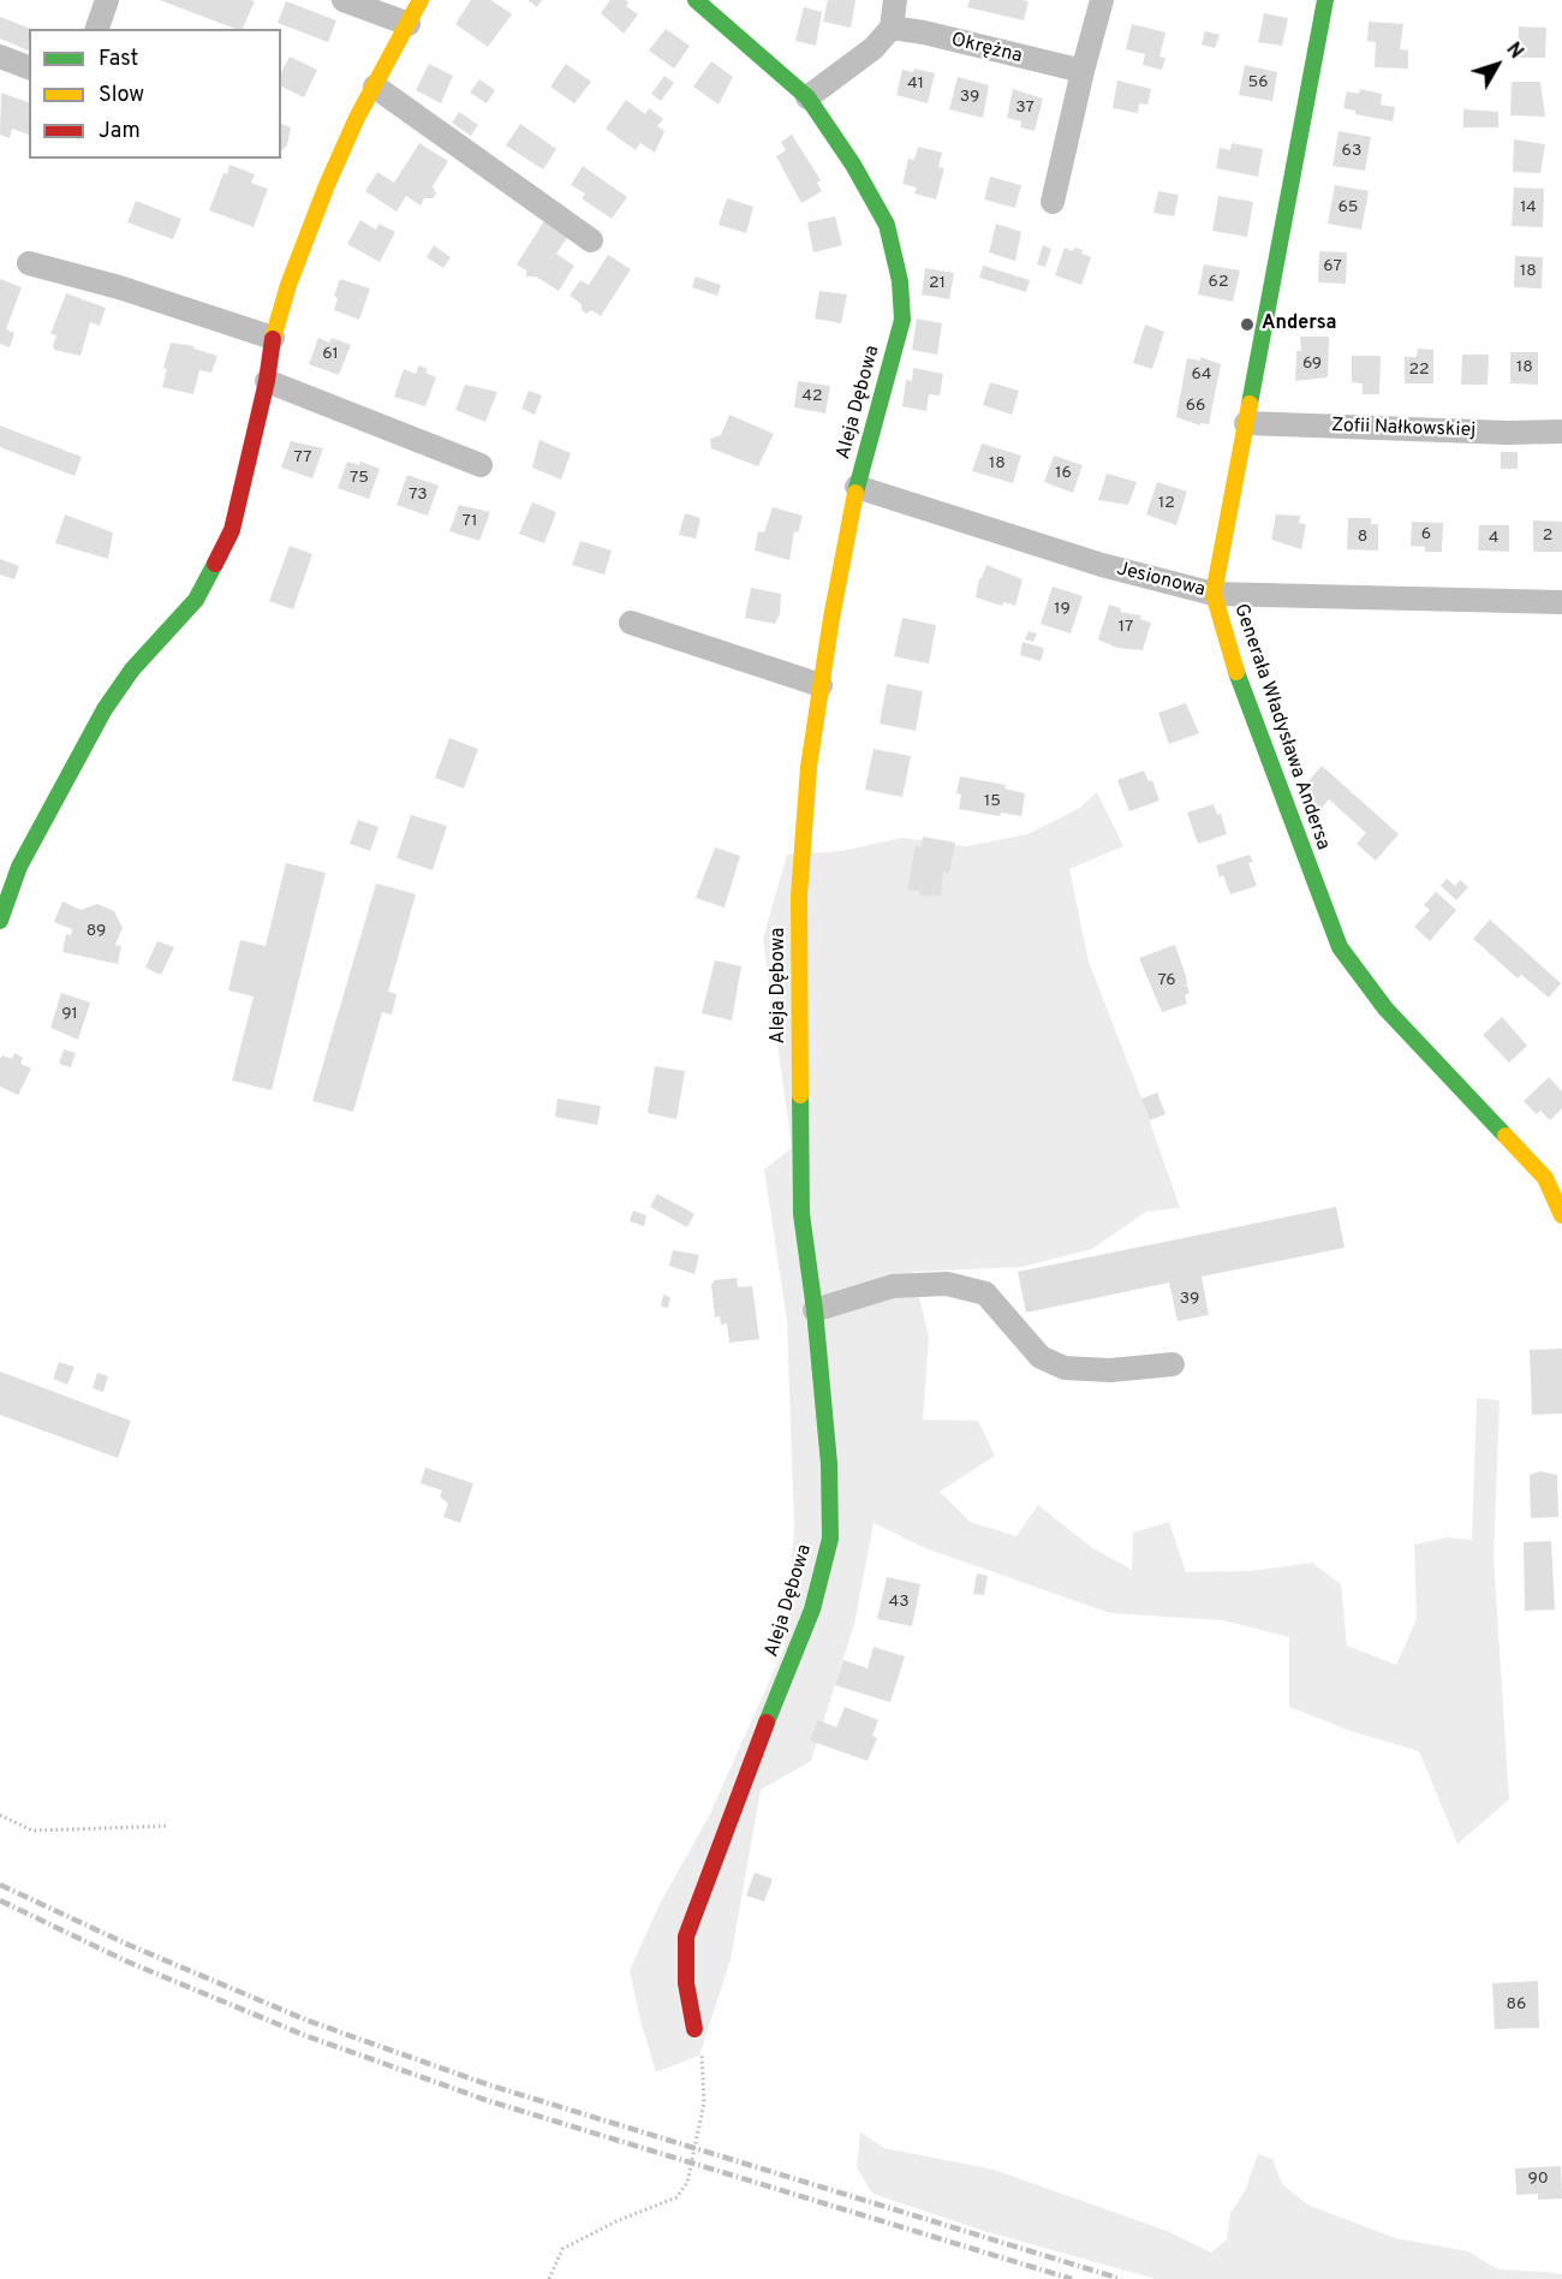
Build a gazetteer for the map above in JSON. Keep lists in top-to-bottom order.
{
  "streets": {
    "street": [
      "Okrężna",
      "Aleja Dębowa",
      "Zofii Nałkowskiej",
      "Jesionowa",
      "Generała Władysława Andersa"
    ]
  },
  "crossings": [
    ["Aleja Dębowa", "Jesionowa"],
    ["Zofii Nałkowskiej", "Generała Władysława Andersa"],
    ["Jesionowa", "Generała Władysława Andersa"]
  ],
  "places": ["Andersa"],
  "house_numbers": [
    "56",
    "41",
    "39",
    "37",
    "63",
    "65",
    "14",
    "67",
    "18",
    "62",
    "21",
    "61",
    "69",
    "18",
    "22",
    "64",
    "42",
    "66",
    "77",
    "18",
    "16",
    "75",
    "73",
    "12",
    "71",
    "6",
    "2",
    "8",
    "4",
    "19",
    "17",
    "15",
    "89",
    "76",
    "91",
    "39",
    "43",
    "86",
    "90"
  ],
  "legend": ["Fast", "Slow", "Jam"],
  "north": "top right"
}
